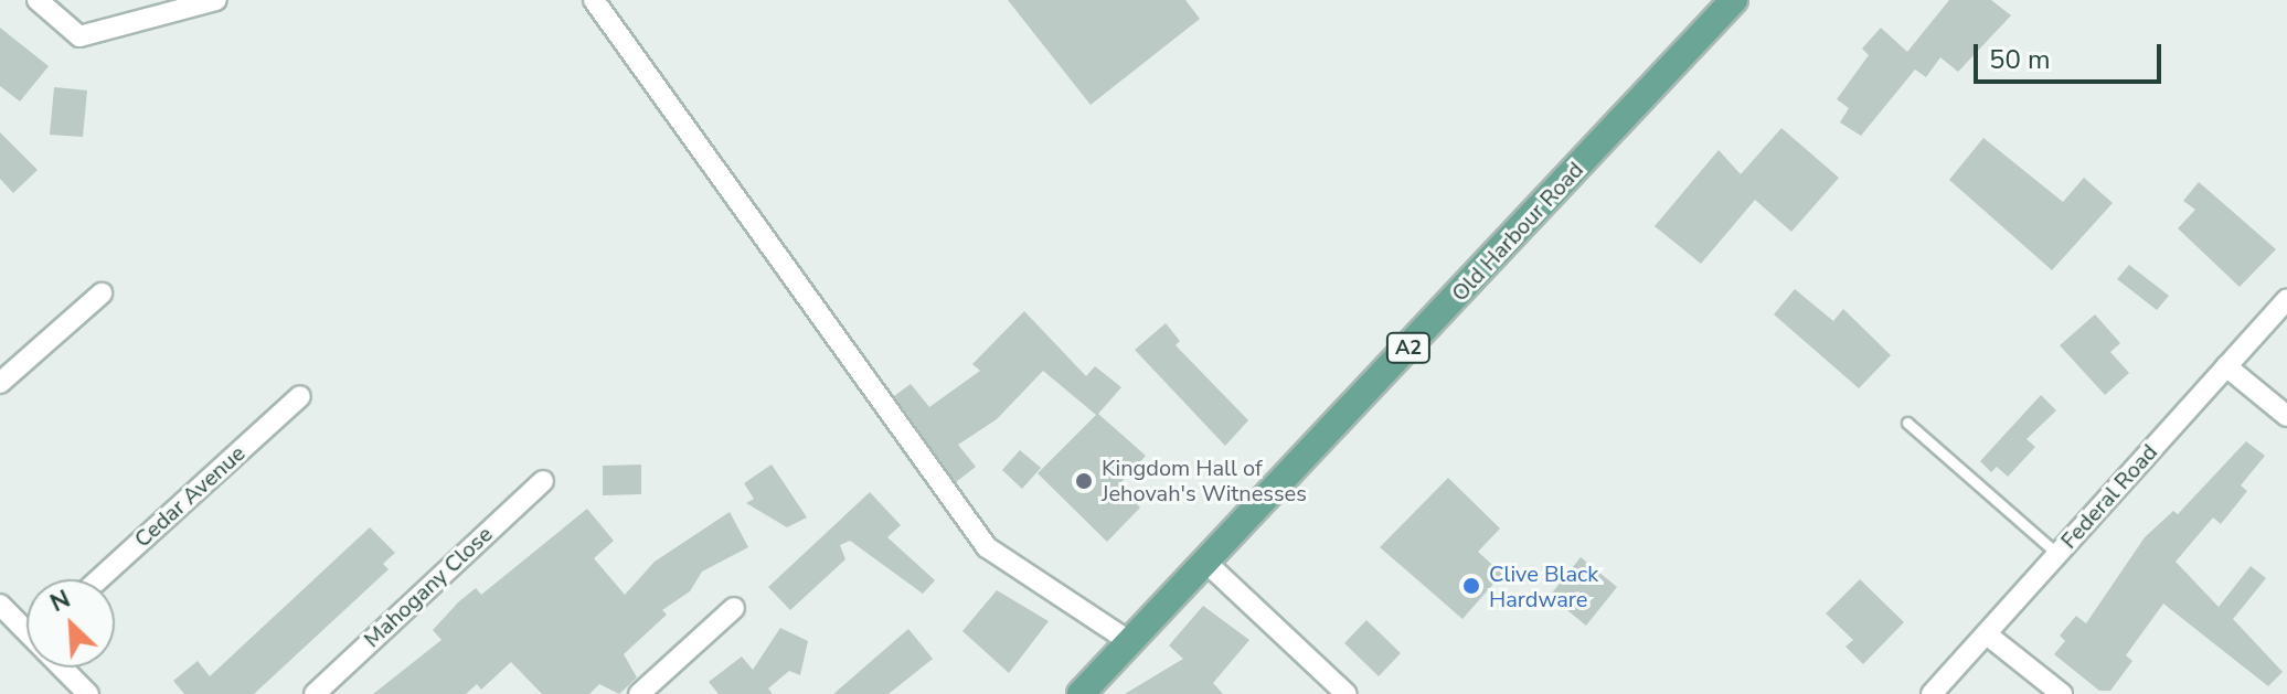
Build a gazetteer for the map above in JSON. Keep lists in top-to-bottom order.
{
  "streets": {
    "main road": ["Old Harbour Road", "A2"],
    "street": ["Cedar Avenue", "Federal Road", "Mahogany Close"]
  },
  "places": ["Kingdom Hall of Jehovah's Witnesses", "Clive Black Hardware"],
  "scale_bar": "50 m",
  "north": "top left"
}
